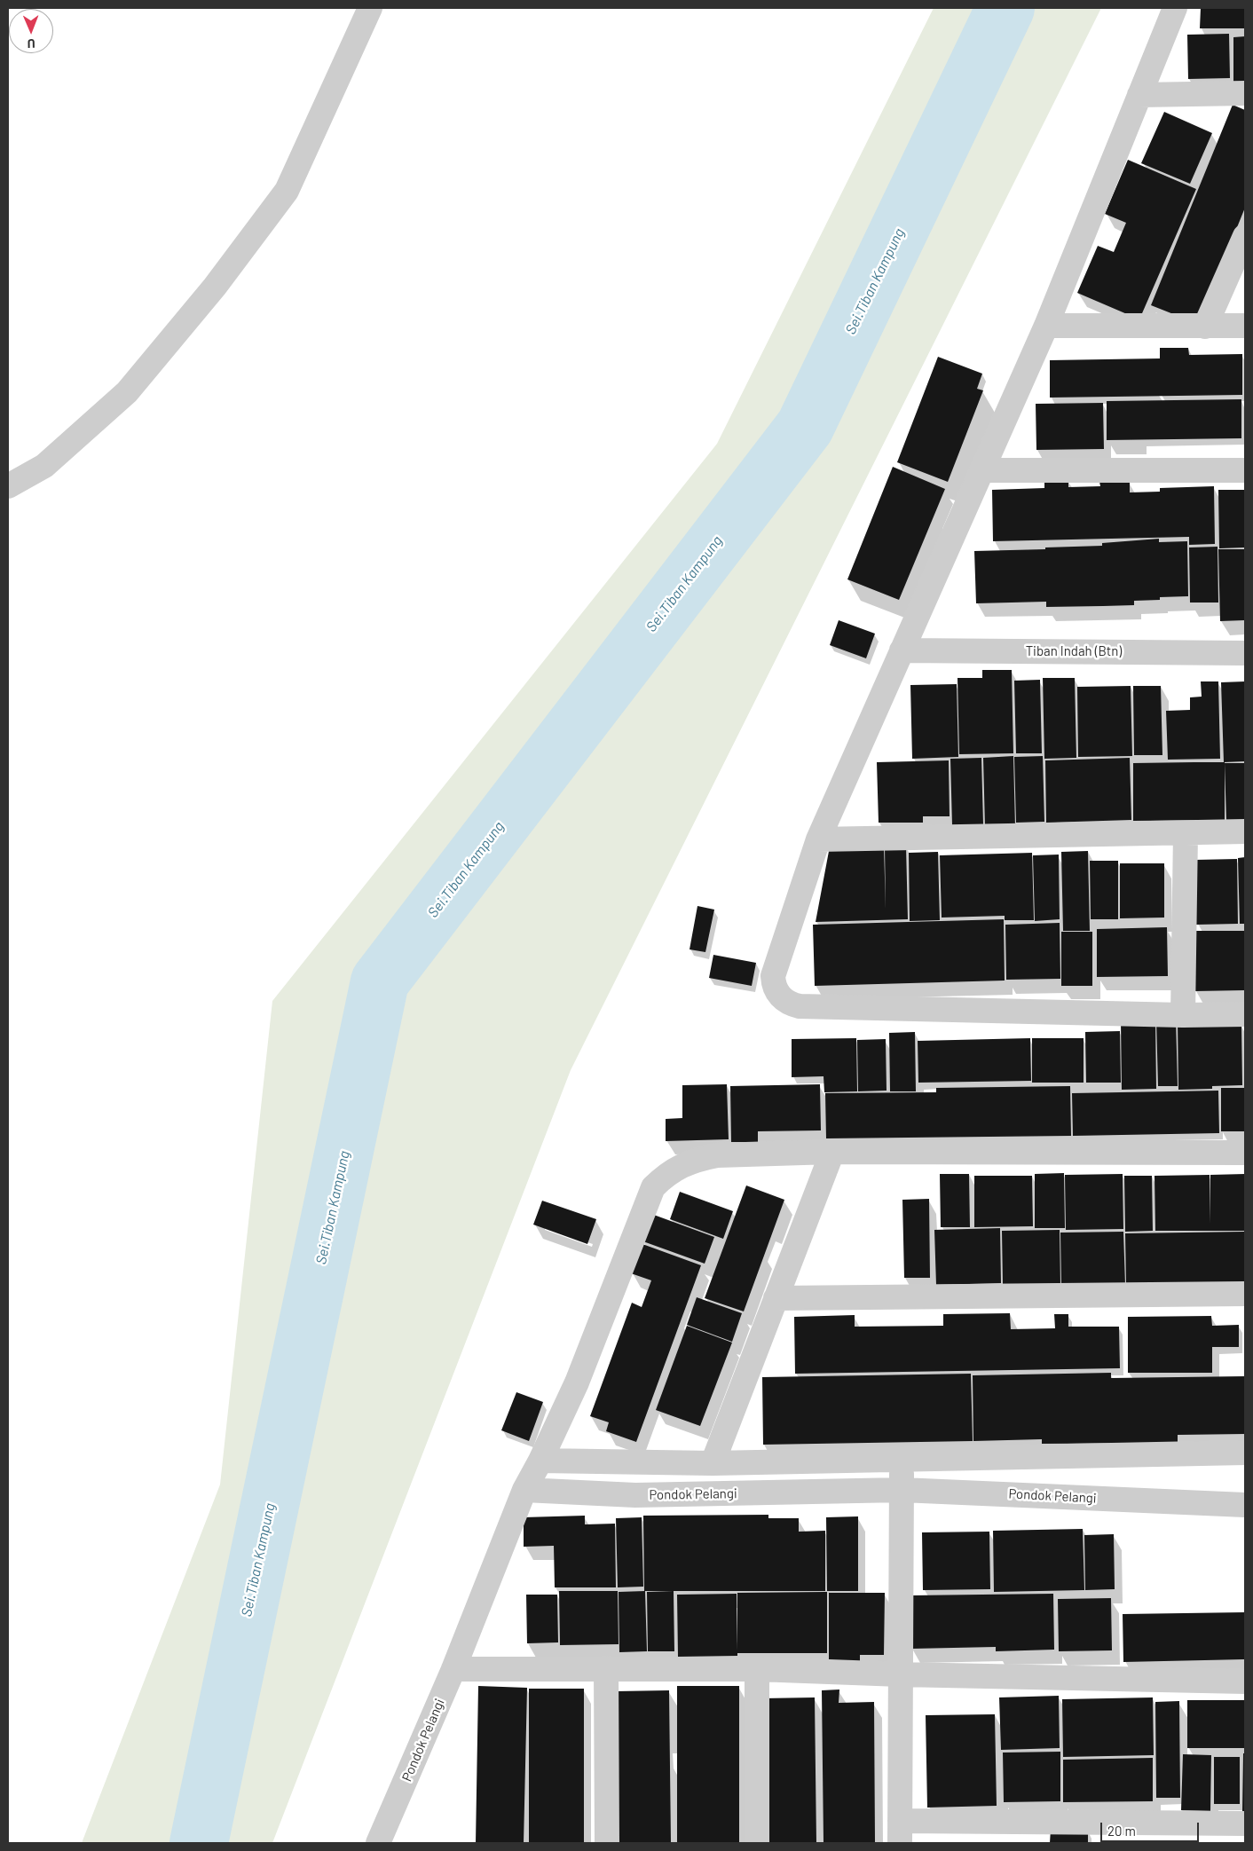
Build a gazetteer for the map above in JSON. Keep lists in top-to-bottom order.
{
  "streets": {
    "street": ["Tiban Indah (Btn)", "Pondok Pelangi"]
  },
  "water": ["Sei.Tiban Kampung"],
  "scale_bar": "20 m",
  "north": "bottom"
}
